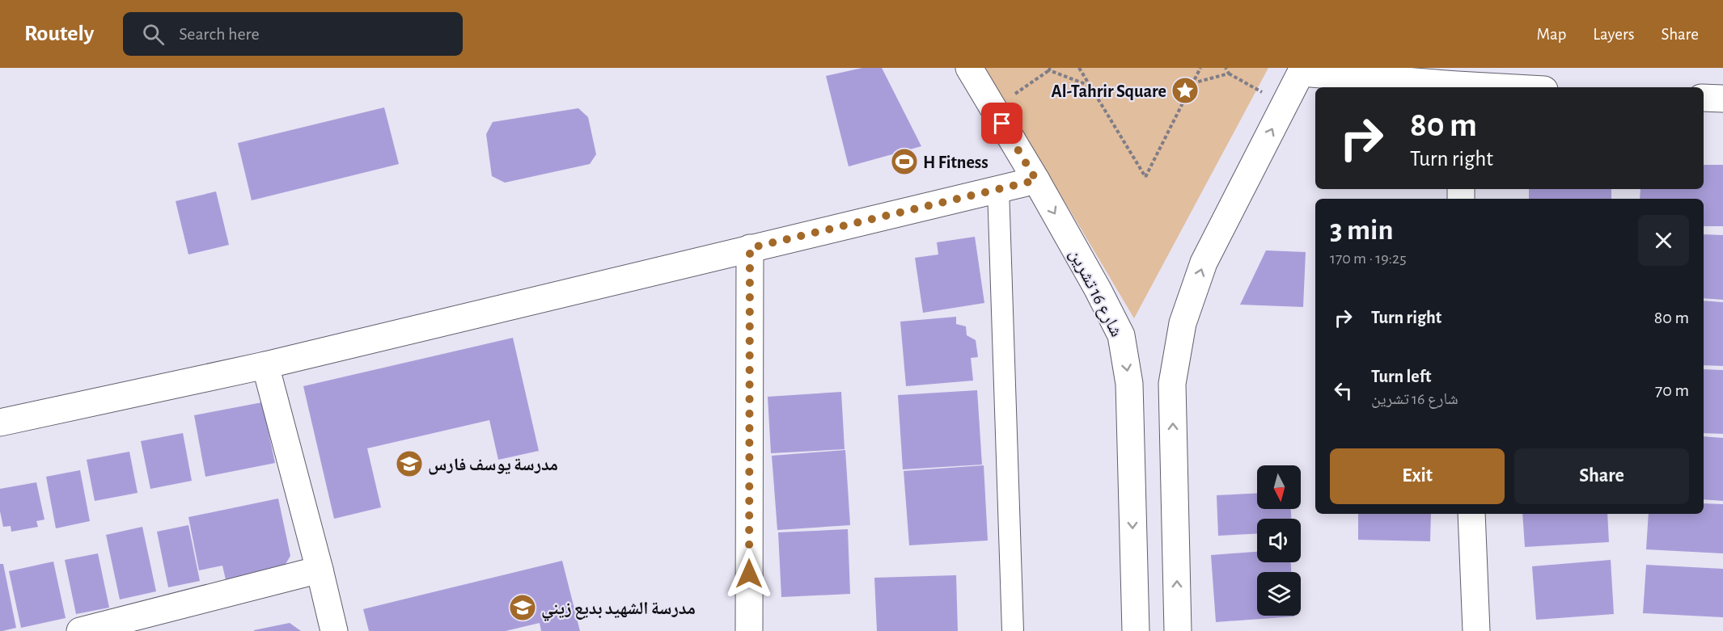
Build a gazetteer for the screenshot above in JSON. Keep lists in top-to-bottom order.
{
  "streets": {
    "street": ["شارع 16 تشرين"]
  },
  "places": {
    "place": ["Al-Tahrir Square"],
    "sports": ["H Fitness"],
    "school or university": ["مدرسة يوسف فارس", "مدرسة الشهيد بديع زيني"]
  },
  "north": "bottom",
  "page": {
    "header": "Routely",
    "search": "Search here",
    "nav": ["Map", "Layers", "Share"],
    "turn": ["80 m", "Turn right"],
    "heading": ["3 min", "170 m · 19:25"],
    "list": [
      {
        "name": "Turn right",
        "value": "80 m"
      },
      {
        "name": "Turn left",
        "note": "شارع 16 تشرين",
        "value": "70 m"
      }
    ],
    "buttons": ["Exit", "Share"]
  }
}
